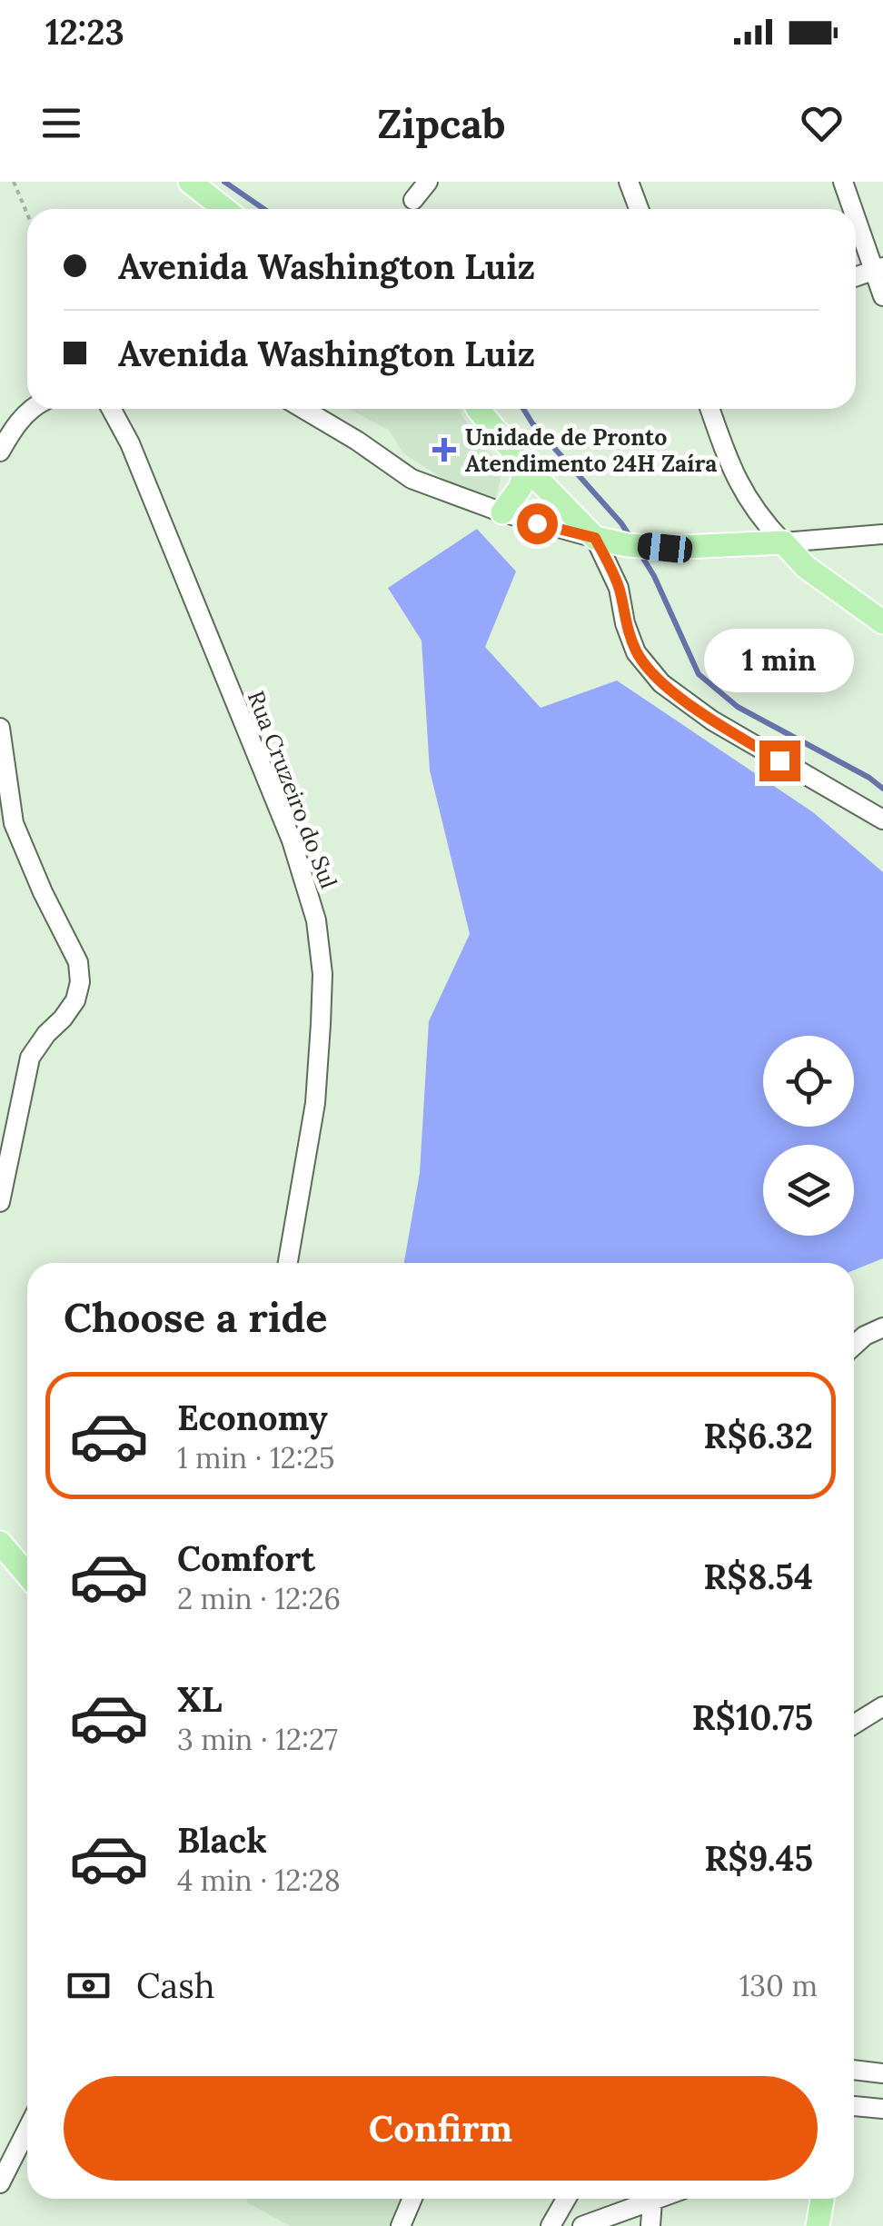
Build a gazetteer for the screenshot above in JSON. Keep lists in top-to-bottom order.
{
  "streets": {
    "street": ["Rua Cruzeiro do Sul"]
  },
  "places": {
    "health": ["Unidade de Pronto Atendimento 24H Zaíra"]
  },
  "page": {
    "status": "12:23",
    "header": "Zipcab",
    "banner": ["Avenida Washington Luiz", "Avenida Washington Luiz"],
    "bubble": "1 min",
    "heading": "Choose a ride",
    "list": [
      {
        "name": "Economy",
        "note": "1 min · 12:25",
        "value": "R$6.32"
      },
      {
        "name": "Comfort",
        "note": "2 min · 12:26",
        "value": "R$8.54"
      },
      {
        "name": "XL",
        "note": "3 min · 12:27",
        "value": "R$10.75"
      },
      {
        "name": "Black",
        "note": "4 min · 12:28",
        "value": "R$9.45"
      }
    ],
    "pay": ["Cash", "130 m"],
    "buttons": "Confirm"
  }
}
